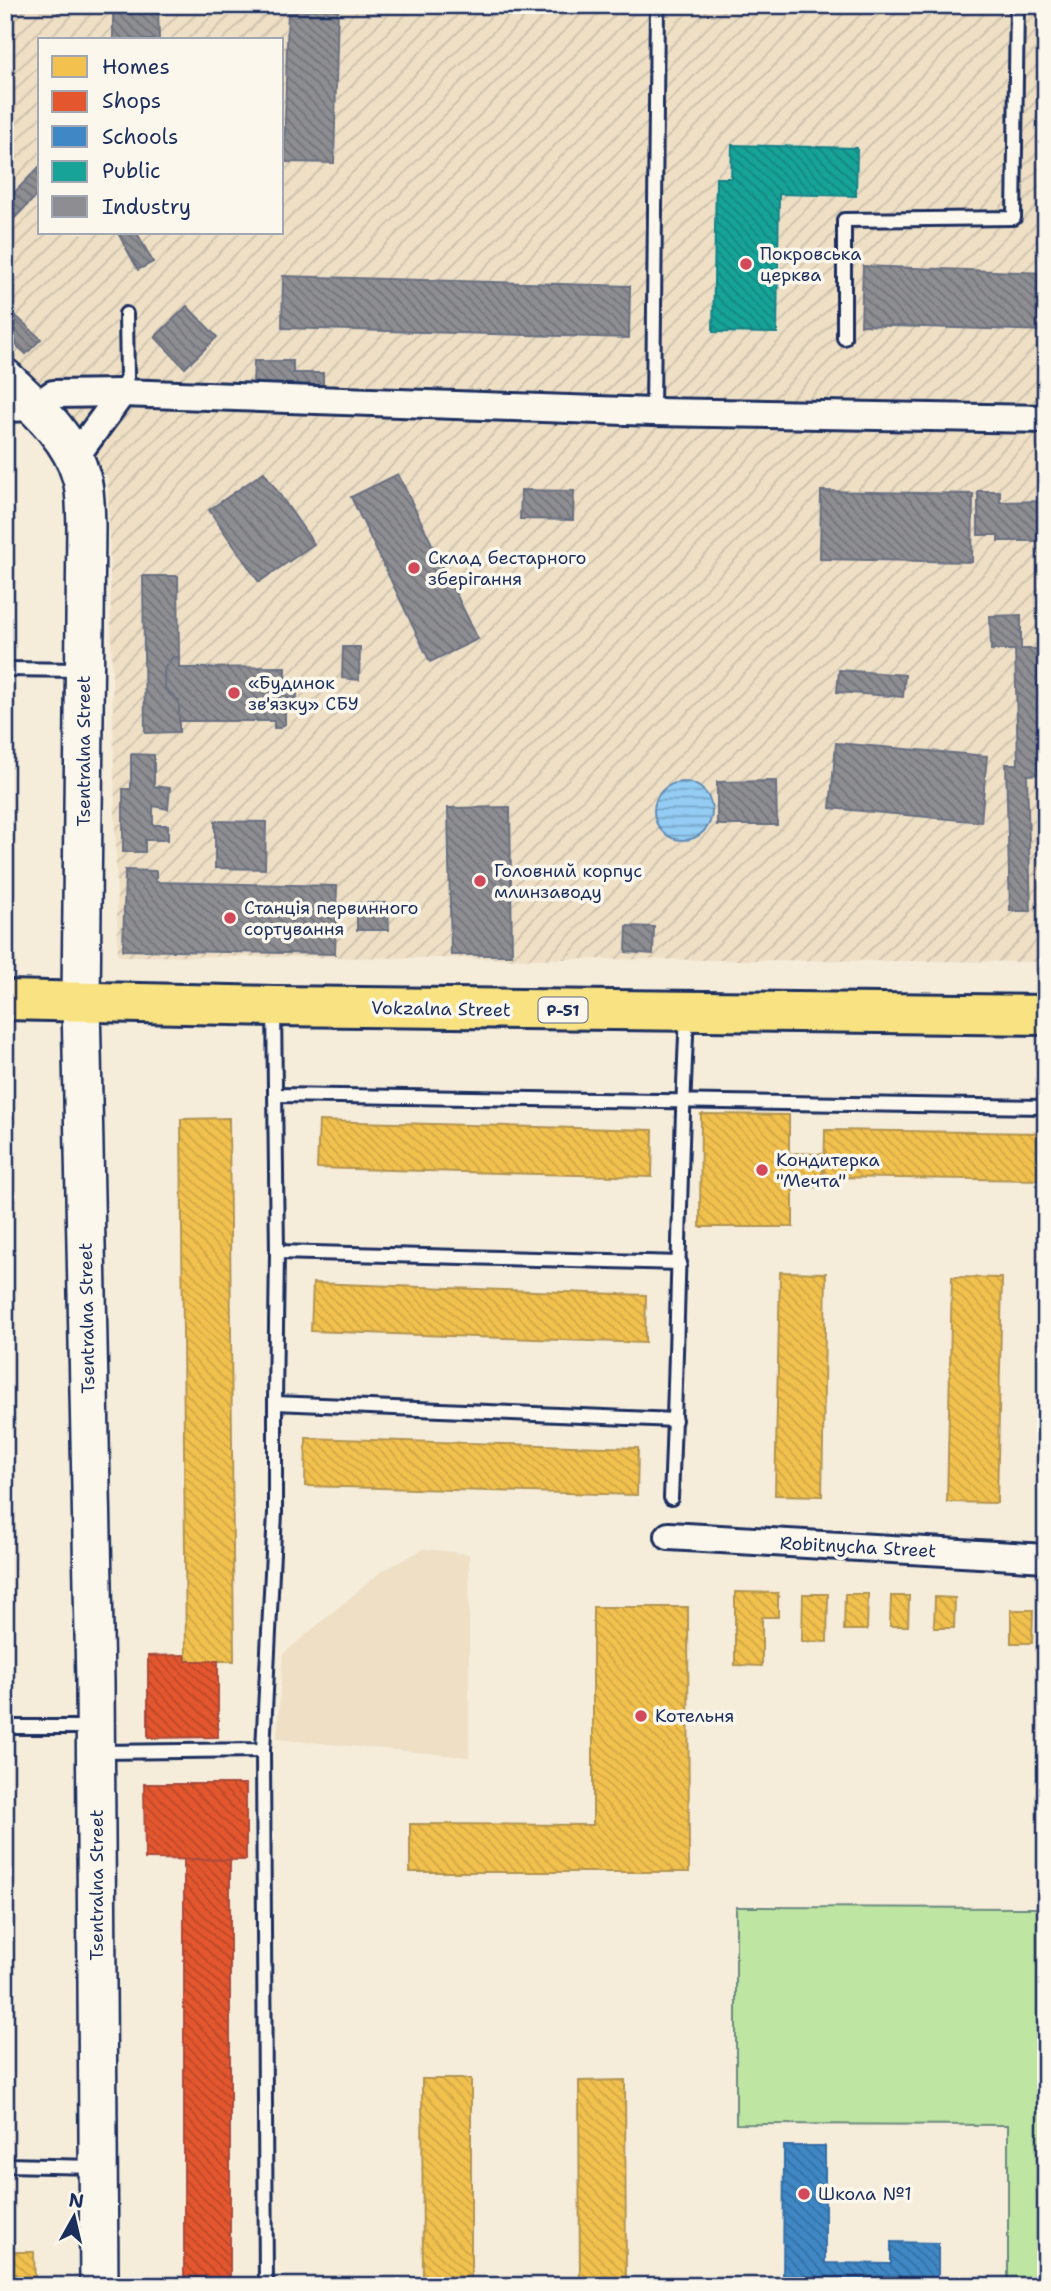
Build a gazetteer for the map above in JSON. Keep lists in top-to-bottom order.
{
  "streets": {
    "main road": ["Vokzalna Street", "Р-51"],
    "street": ["Tsentralna Street", "Robitnycha Street"]
  },
  "crossings": [
    ["Tsentralna Street", "Vokzalna Street"]
  ],
  "places": [
    "Покровська церква",
    "Склад бестарного зберігання",
    "«Будинок зв'язку» СБУ",
    "Головний корпус млинзаводу",
    "Станція первинного сортування",
    "Кондитерка \"Мечта\"",
    "Котельня",
    "Школа №1"
  ],
  "legend": [
    "Homes",
    "Shops",
    "Schools",
    "Public",
    "Industry"
  ],
  "north": "top"
}
